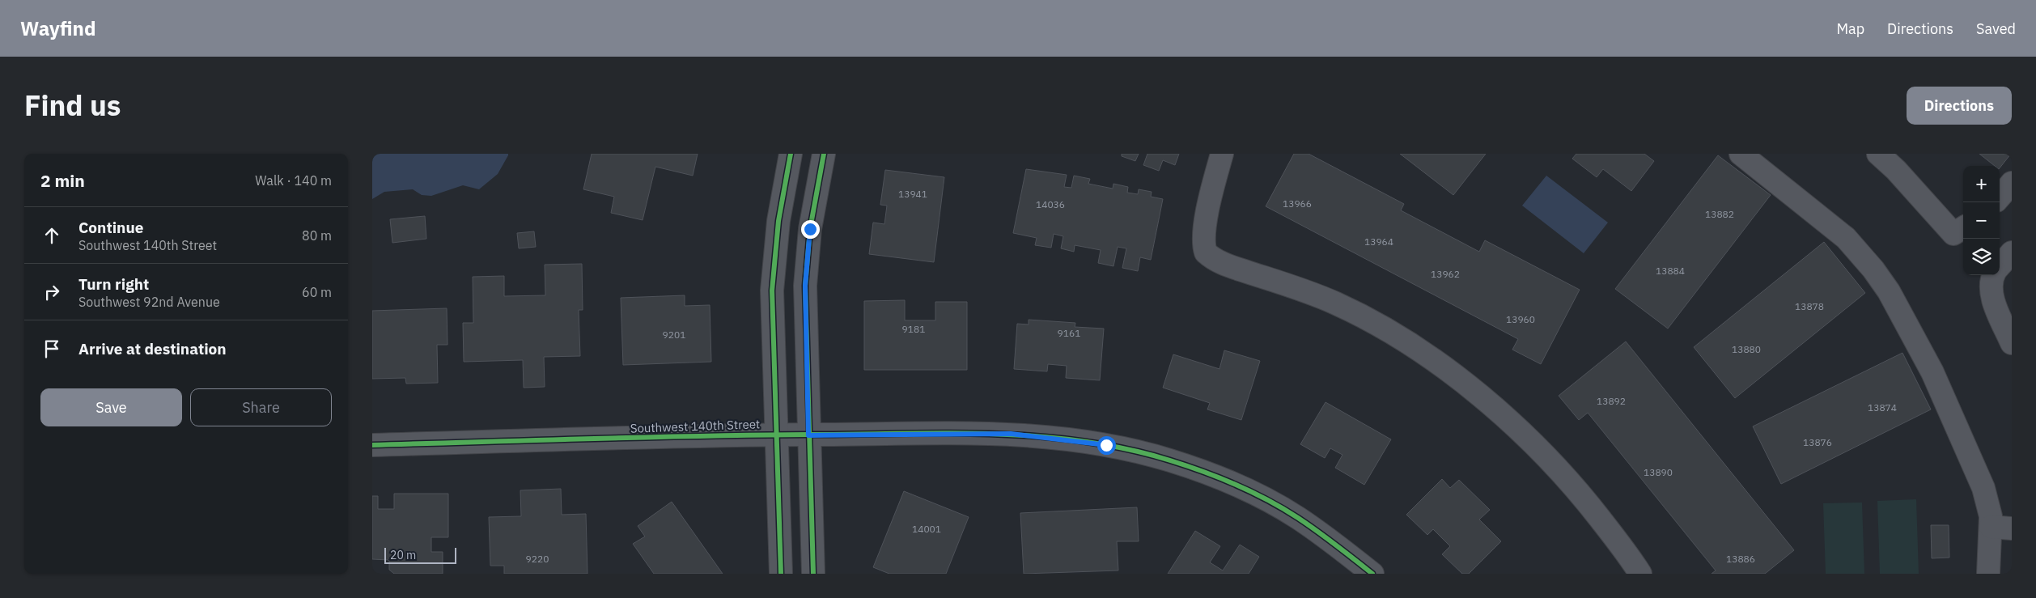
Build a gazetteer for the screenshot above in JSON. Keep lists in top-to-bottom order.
{
  "streets": {
    "street": ["Southwest 140th Street"]
  },
  "house_numbers": [
    "13941",
    "13966",
    "14036",
    "13882",
    "13964",
    "13884",
    "13962",
    "13878",
    "13960",
    "9181",
    "9161",
    "9201",
    "13880",
    "13892",
    "13874",
    "13876",
    "13890",
    "14001",
    "9220",
    "13886"
  ],
  "scale_bar": "20 m",
  "page": {
    "header": "Wayfind",
    "nav": ["Map", "Directions", "Saved"],
    "title": "Find us",
    "buttons": [
      "Directions",
      ["Save", "Share"]
    ],
    "heading": ["2 min", "Walk · 140 m"],
    "map_buttons": ["+", "−"],
    "list": [
      ["Continue", "Southwest 140th Street", "80 m"],
      ["Turn right", "Southwest 92nd Avenue", "60 m"],
      "Arrive at destination"
    ],
    "scale": "20 m"
  }
}
